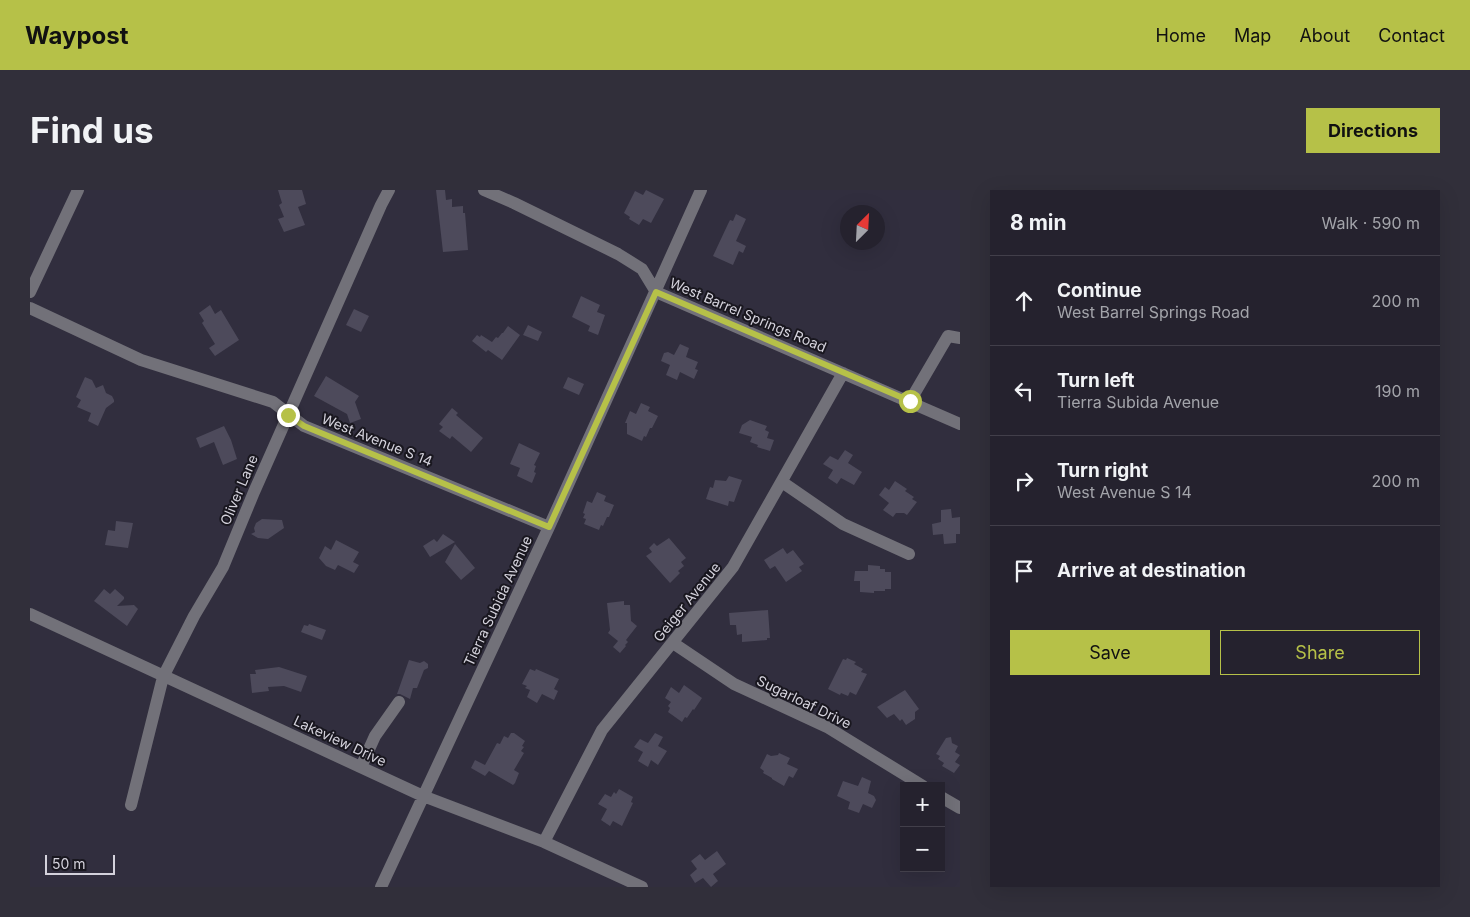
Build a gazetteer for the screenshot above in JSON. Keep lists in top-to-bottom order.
{
  "streets": {
    "street": [
      "West Barrel Springs Road",
      "West Avenue S 14",
      "Oliver Lane",
      "Tierra Subida Avenue",
      "Geiger Avenue",
      "Sugarloaf Drive",
      "Lakeview Drive"
    ]
  },
  "crossings": [
    ["West Barrel Springs Road", "Tierra Subida Avenue"],
    ["West Barrel Springs Road", "Geiger Avenue"],
    ["West Avenue S 14", "Oliver Lane"],
    ["West Avenue S 14", "Tierra Subida Avenue"],
    ["Oliver Lane", "Lakeview Drive"],
    ["Tierra Subida Avenue", "Lakeview Drive"],
    ["Geiger Avenue", "Sugarloaf Drive"],
    ["Geiger Avenue", "Lakeview Drive"]
  ],
  "scale_bar": "50 m",
  "north": "top right",
  "page": {
    "header": "Waypost",
    "nav": [
      "Home",
      "Map",
      "About",
      "Contact"
    ],
    "buttons": [
      "Directions",
      ["Save", "Share"]
    ],
    "title": "Find us",
    "heading": ["8 min", "Walk · 590 m"],
    "list": [
      ["Continue", "West Barrel Springs Road", "200 m"],
      ["Turn left", "Tierra Subida Avenue", "190 m"],
      ["Turn right", "West Avenue S 14", "200 m"],
      "Arrive at destination"
    ],
    "map_buttons": ["+", "−"],
    "scale": "50 m"
  }
}
